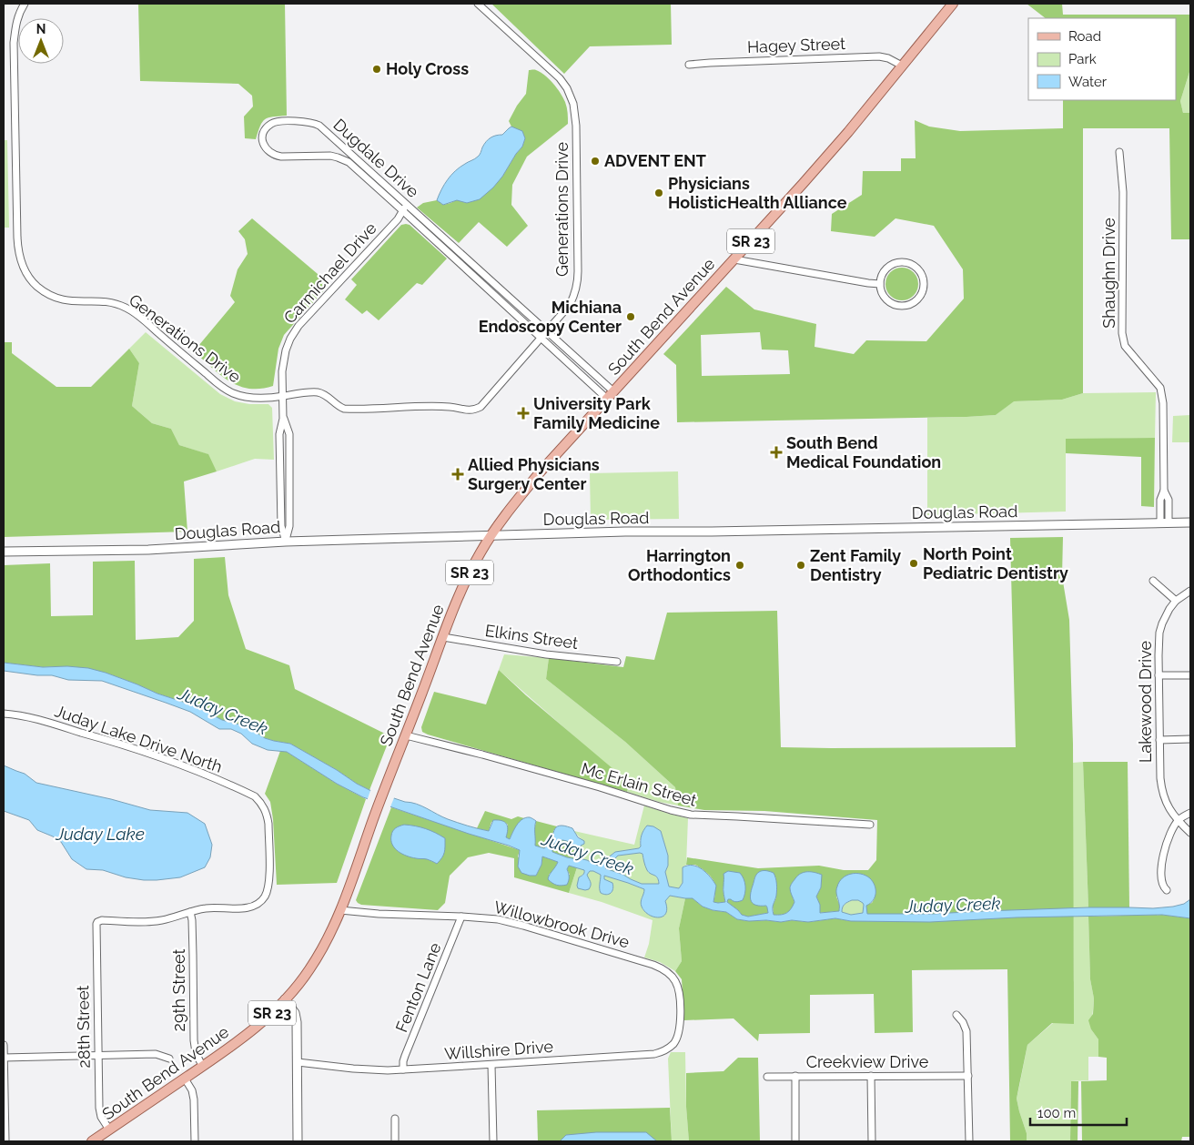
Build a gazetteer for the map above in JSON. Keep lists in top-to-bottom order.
{
  "streets": {
    "main road": ["SR 23", "South Bend Avenue"],
    "street": [
      "Hagey Street",
      "Dugdale Drive",
      "Generations Drive",
      "Carmichael Drive",
      "Shaughn Drive",
      "Douglas Road",
      "Elkins Street",
      "Lakewood Drive",
      "Juday Lake Drive North",
      "Mc Erlain Street",
      "Willowbrook Drive",
      "Fenton Lane",
      "29th Street",
      "28th Street",
      "Willshire Drive",
      "Creekview Drive"
    ]
  },
  "crossings": [
    ["Hagey Street", "South Bend Avenue"],
    ["Dugdale Drive", "Generations Drive"],
    ["Dugdale Drive", "Carmichael Drive"],
    ["Dugdale Drive", "South Bend Avenue"],
    ["Generations Drive", "Carmichael Drive"],
    ["Carmichael Drive", "Douglas Road"],
    ["Shaughn Drive", "Douglas Road"],
    ["South Bend Avenue", "Douglas Road"],
    ["South Bend Avenue", "Elkins Street"],
    ["South Bend Avenue", "Mc Erlain Street"],
    ["South Bend Avenue", "Willowbrook Drive"],
    ["South Bend Avenue", "29th Street"],
    ["South Bend Avenue", "28th Street"],
    ["Juday Lake Drive North", "29th Street"],
    ["Juday Lake Drive North", "28th Street"],
    ["Willowbrook Drive", "Fenton Lane"],
    ["Willowbrook Drive", "Willshire Drive"],
    ["Fenton Lane", "Willshire Drive"],
    ["29th Street", "28th Street"]
  ],
  "water": ["Juday Creek", "Juday Lake"],
  "places": {
    "other": [
      "Holy Cross",
      "ADVENT ENT",
      "Physicians HolisticHealth Alliance",
      "Michiana Endoscopy Center",
      "North Point Pediatric Dentistry",
      "Harrington Orthodontics",
      "Zent Family Dentistry"
    ],
    "health": ["University Park Family Medicine", "South Bend Medical Foundation", "Allied Physicians Surgery Center"]
  },
  "legend": ["Road", "Park", "Water"],
  "scale_bar": "100 m",
  "north": "top"
}
